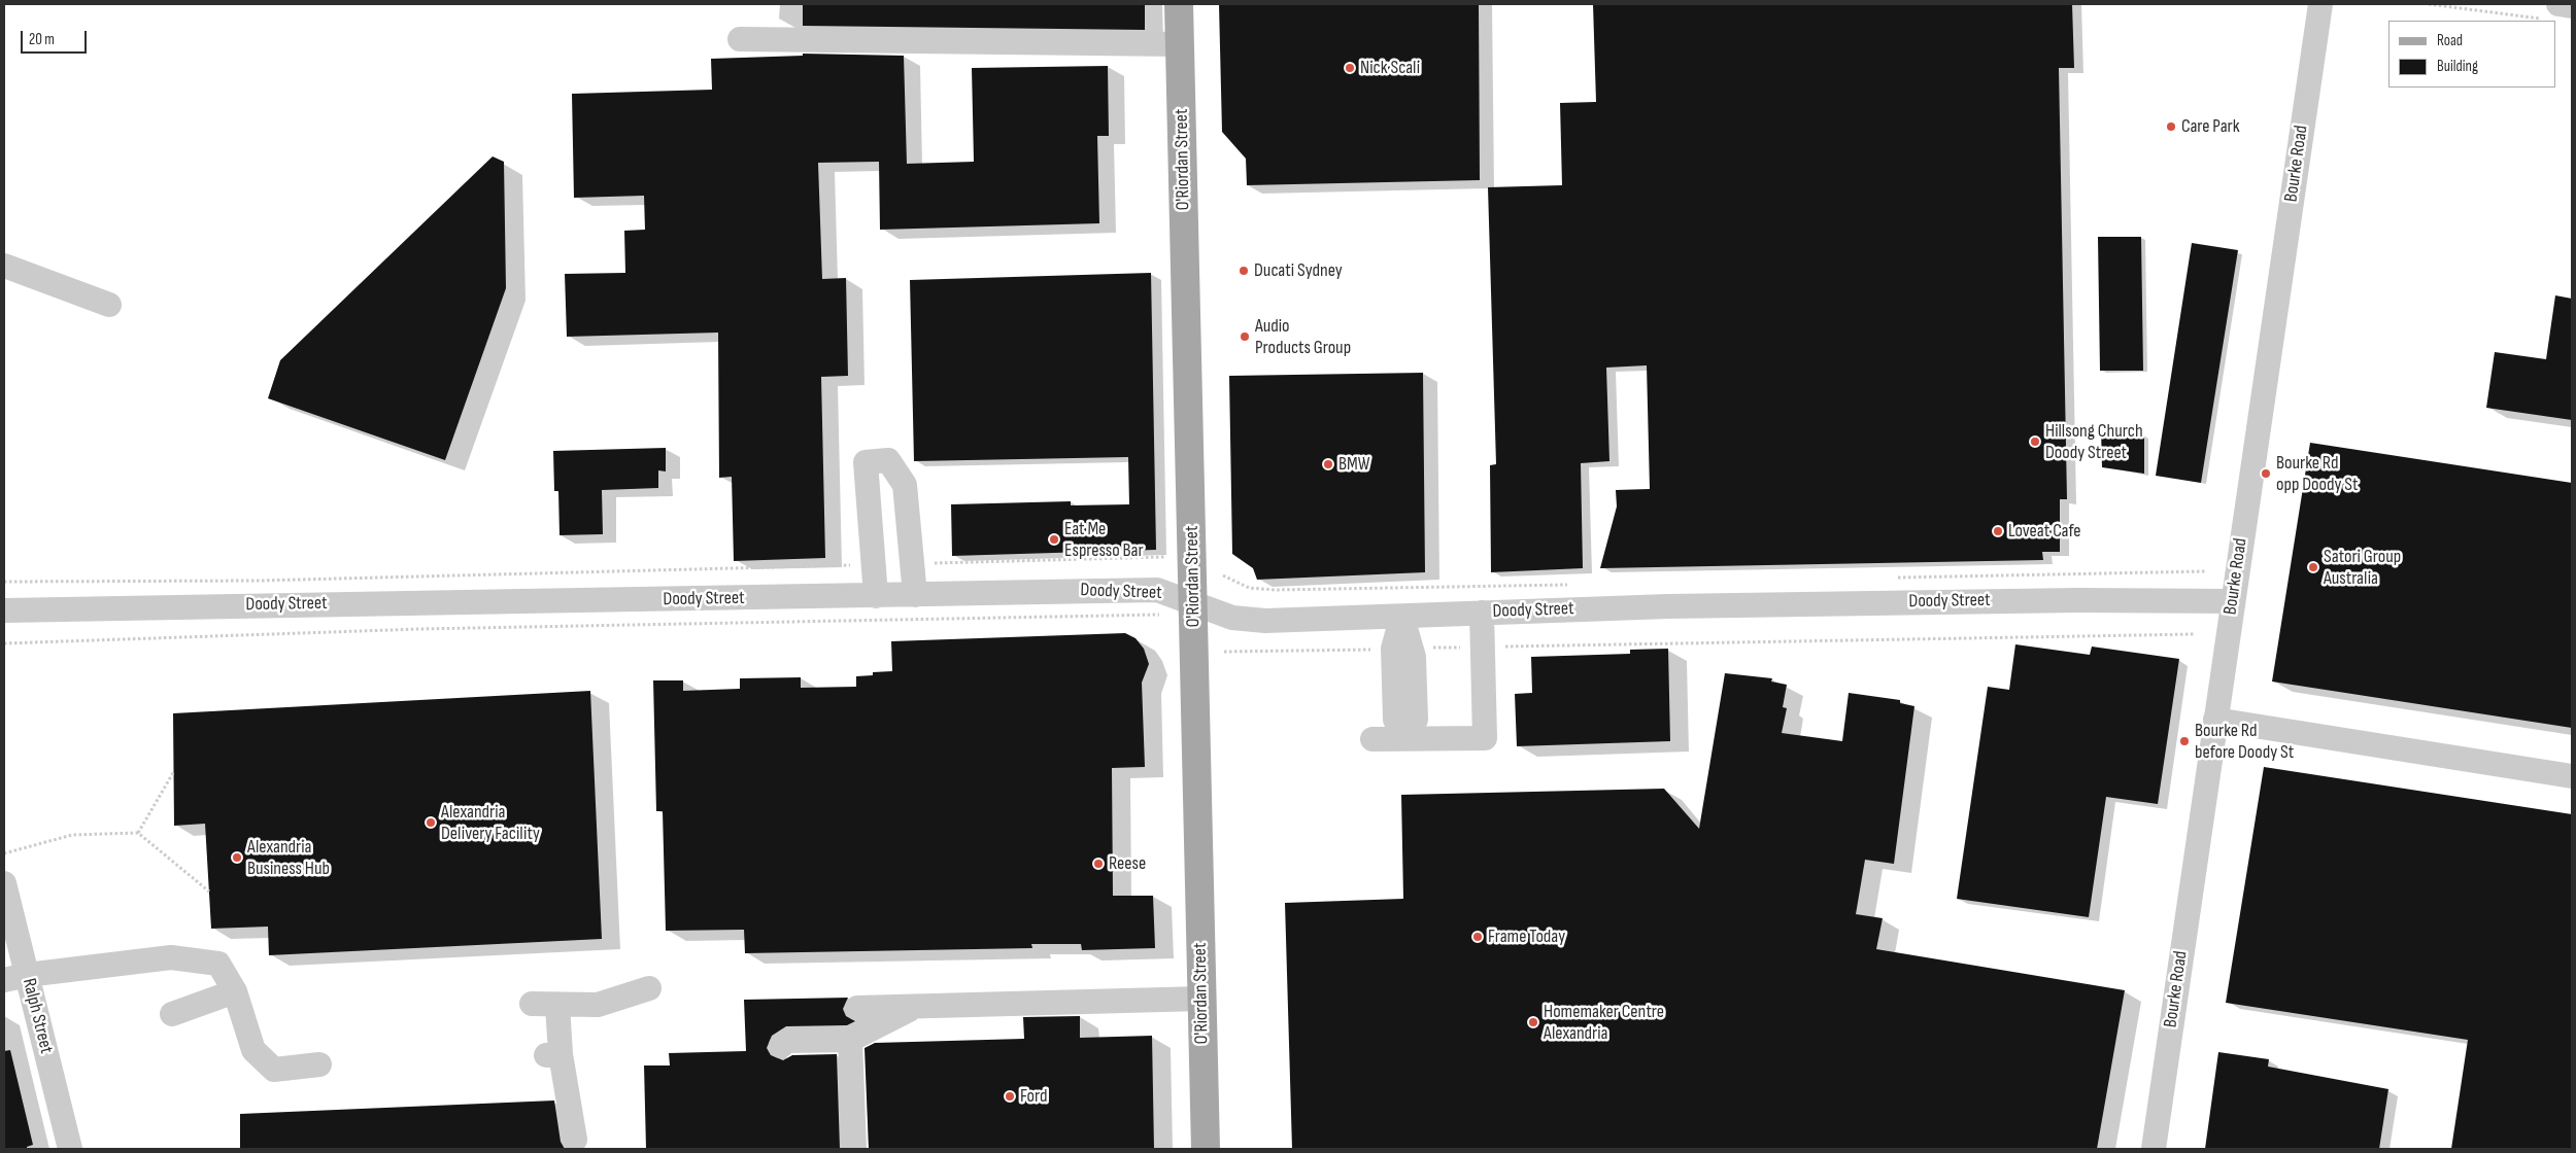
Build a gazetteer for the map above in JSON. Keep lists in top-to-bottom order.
{
  "streets": {
    "main road": ["O'Riordan Street"],
    "street": ["Bourke Road", "Doody Street", "Ralph Street"]
  },
  "crossings": [
    ["O'Riordan Street", "Doody Street"],
    ["Bourke Road", "Doody Street"]
  ],
  "places": [
    "Nick Scali",
    "Care Park",
    "Ducati Sydney",
    "Audio Products Group",
    "Hillsong Church Doody Street",
    "BMW",
    "Bourke Rd opp Doody St",
    "Loveat Cafe",
    "Eat Me Espresso Bar",
    "Satori Group Australia",
    "Bourke Rd before Doody St",
    "Alexandria Delivery Facility",
    "Alexandria Business Hub",
    "Reese",
    "Frame Today",
    "Homemaker Centre Alexandria",
    "Ford"
  ],
  "legend": ["Road", "Building"],
  "scale_bar": "20 m"
}
